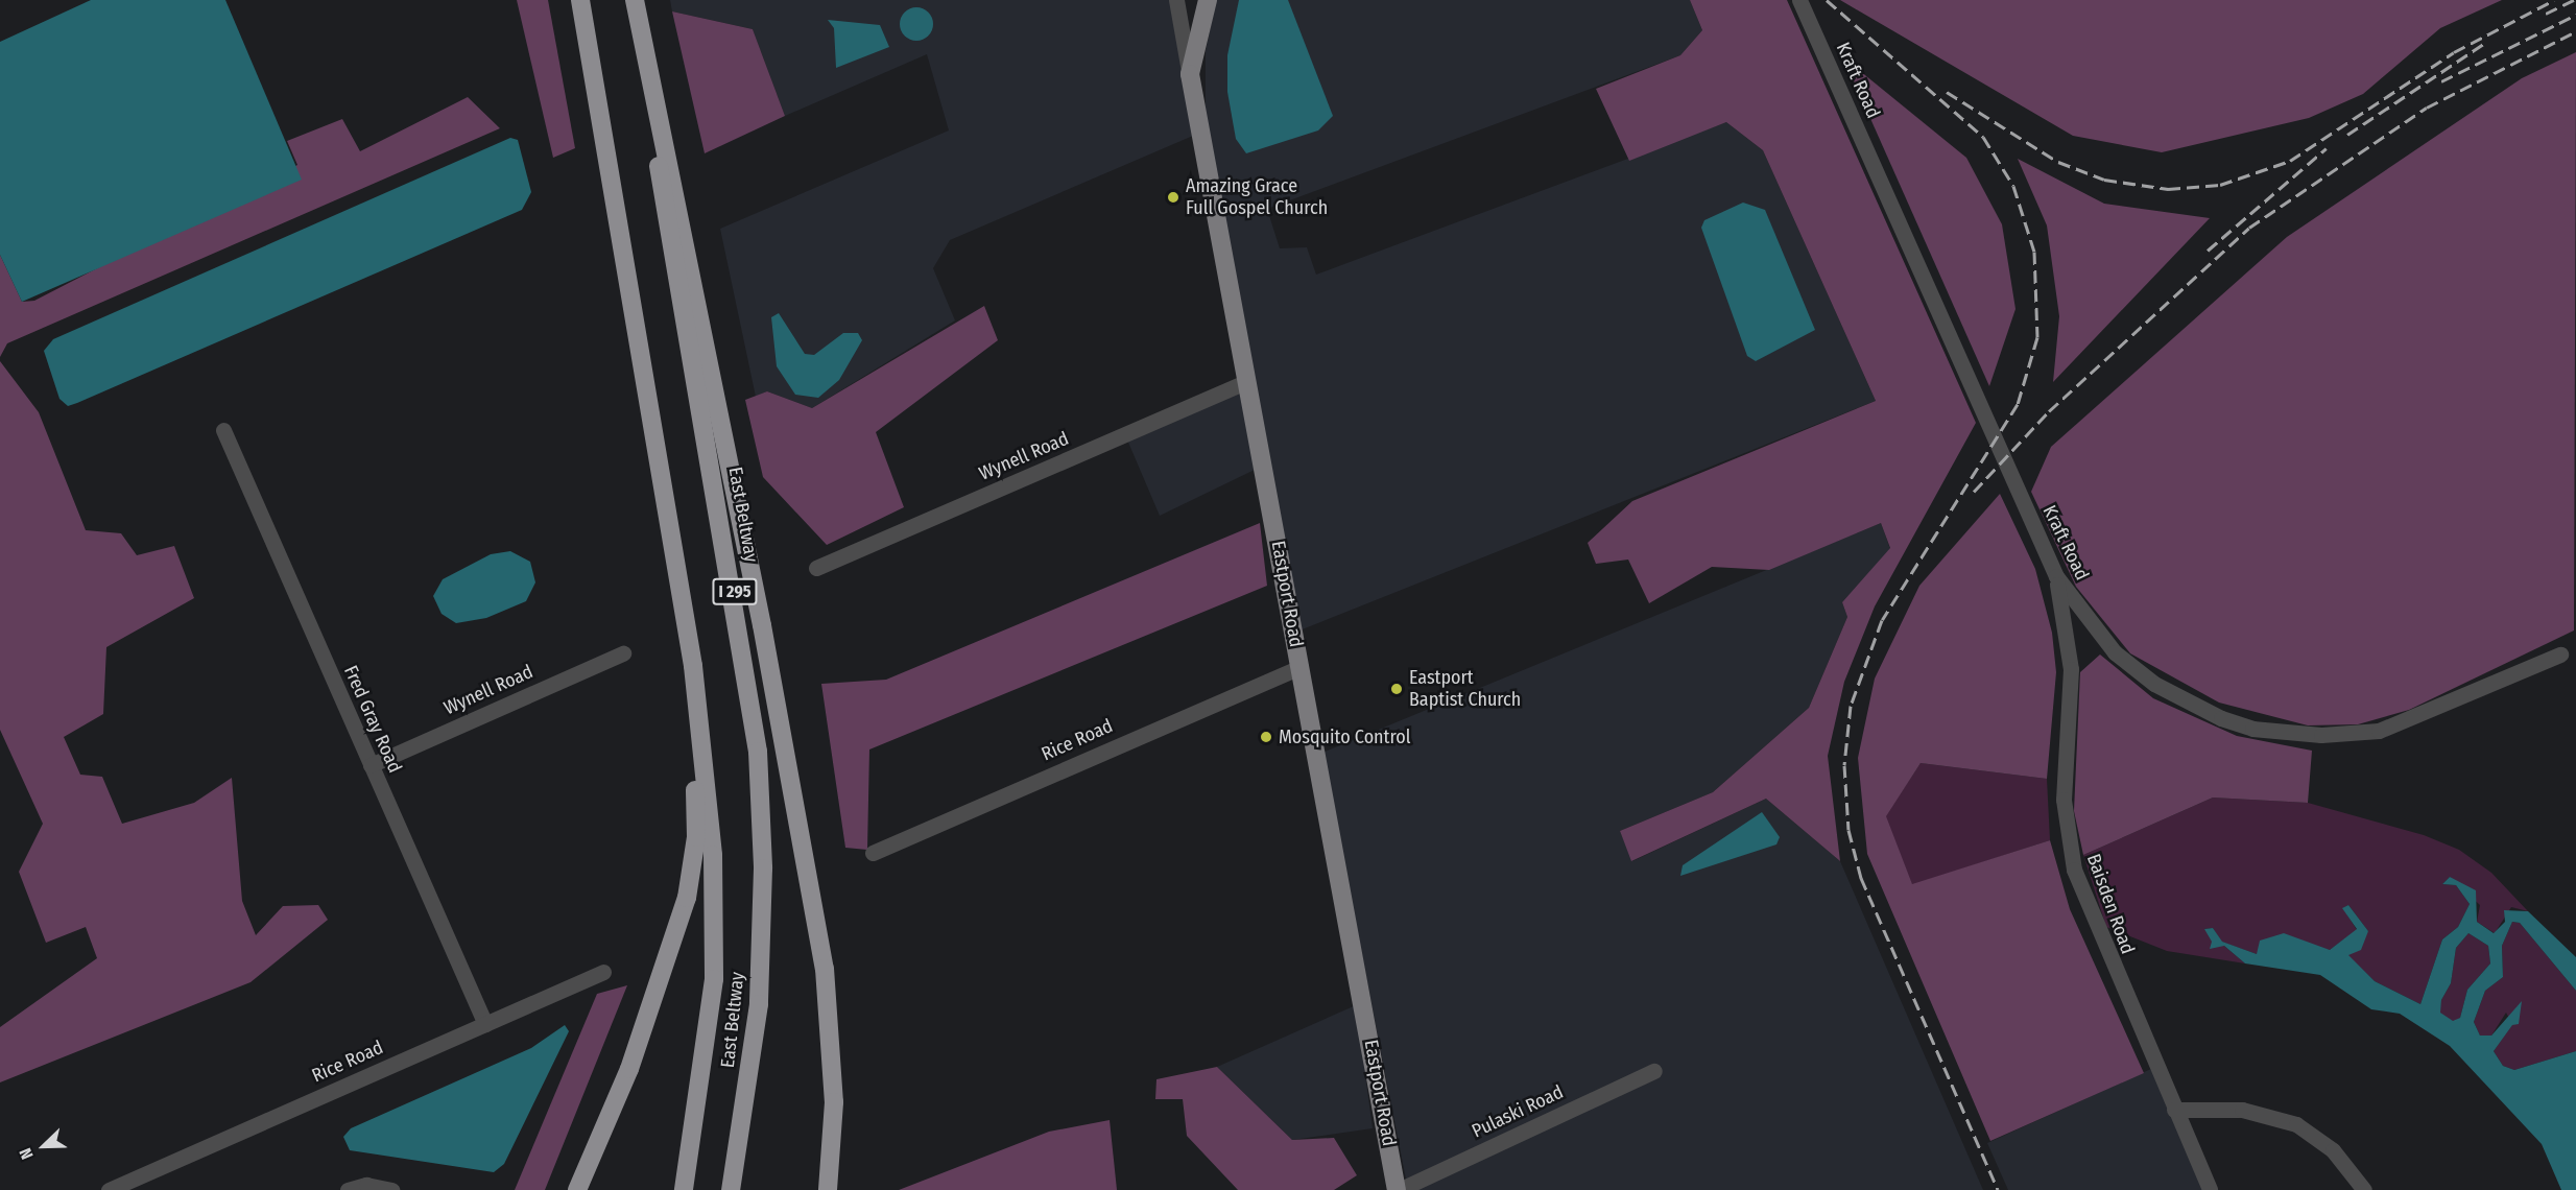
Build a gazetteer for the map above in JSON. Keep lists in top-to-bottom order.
{
  "streets": {
    "highway": ["East Beltway", "I 295"],
    "main road": ["Eastport Road"],
    "street": [
      "Kraft Road",
      "Wynell Road",
      "Fred Gray Road",
      "Rice Road",
      "Baisden Road",
      "Pulaski Road"
    ]
  },
  "crossings": [
    ["Kraft Road", "Baisden Road"],
    ["Wynell Road", "Eastport Road"],
    ["Wynell Road", "Fred Gray Road"],
    ["Eastport Road", "Rice Road"],
    ["Eastport Road", "Pulaski Road"],
    ["Fred Gray Road", "Rice Road"]
  ],
  "places": ["Amazing Grace Full Gospel Church", "Eastport Baptist Church", "Mosquito Control"],
  "north": "bottom left"
}
